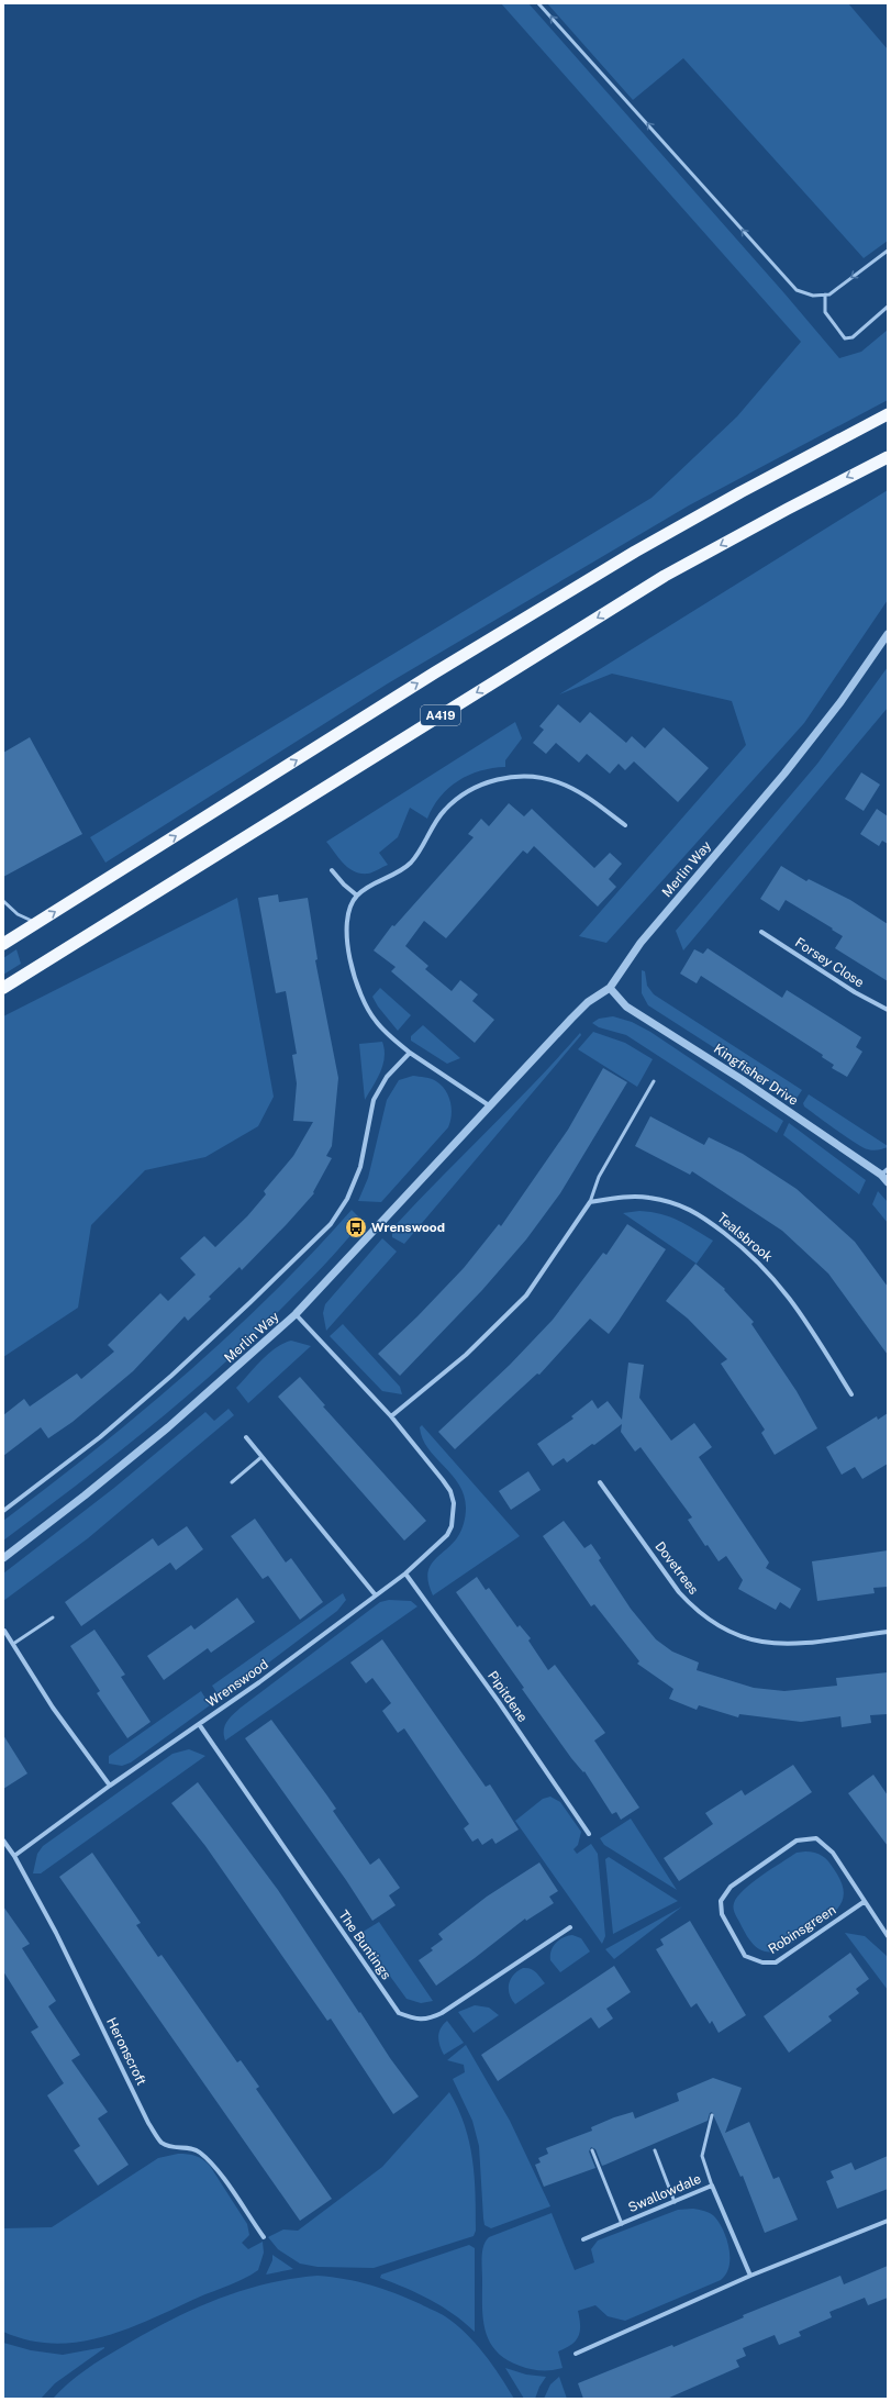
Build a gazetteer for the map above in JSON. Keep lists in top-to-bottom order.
{
  "streets": {
    "highway": ["A419"],
    "street": [
      "Merlin Way",
      "Forsey Close",
      "Kingfisher Drive",
      "Tealsbrook",
      "Dovetrees",
      "Wrenswood",
      "Pipitdene",
      "Robinsgreen",
      "The Buntings",
      "Heronscroft",
      "Swallowdale"
    ]
  },
  "crossings": [
    ["Merlin Way", "Kingfisher Drive"],
    ["Merlin Way", "Wrenswood"],
    ["Wrenswood", "Pipitdene"],
    ["Wrenswood", "The Buntings"],
    ["Wrenswood", "Heronscroft"]
  ],
  "places": {
    "bus stop": ["Wrenswood"]
  }
}
